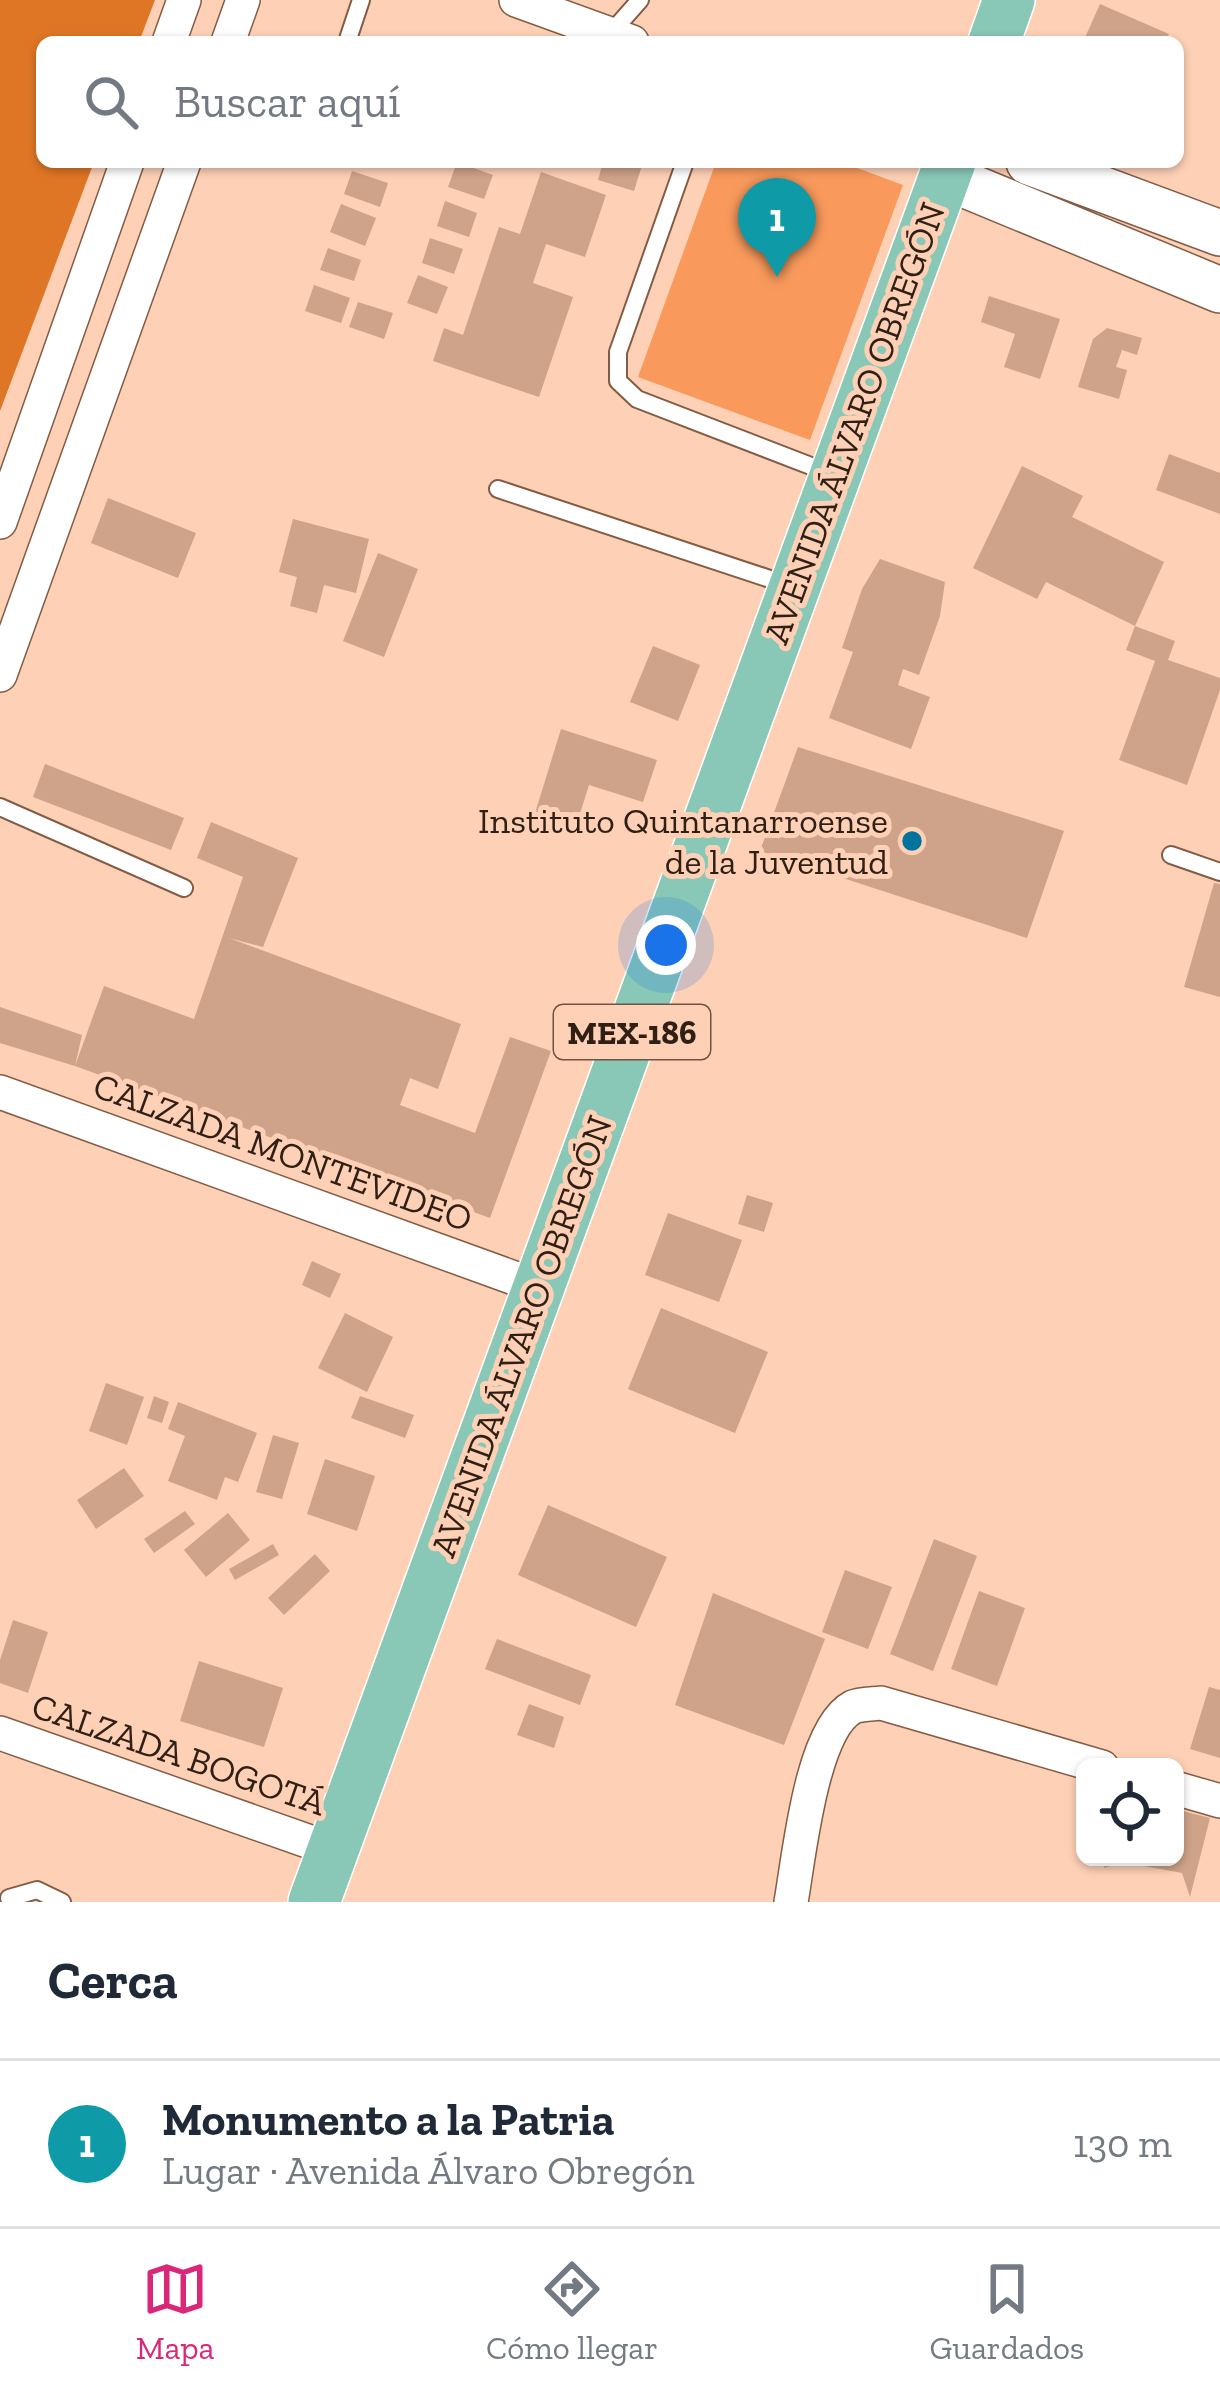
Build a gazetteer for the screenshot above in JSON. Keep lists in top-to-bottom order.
{
  "streets": {
    "main road": ["AVENIDA ÁLVARO OBREGÓN", "MEX-186"],
    "street": ["CALZADA MONTEVIDEO", "CALZADA BOGOTÁ"]
  },
  "crossings": [
    ["AVENIDA ÁLVARO OBREGÓN", "CALZADA MONTEVIDEO"],
    ["AVENIDA ÁLVARO OBREGÓN", "CALZADA BOGOTÁ"]
  ],
  "places": ["Instituto Quintanarroense de la Juventud"],
  "page": {
    "search": "Buscar aquí",
    "pins": "1",
    "heading": "Cerca",
    "list": [
      {
        "mark": "1",
        "name": "Monumento a la Patria",
        "note": "Lugar · Avenida Álvaro Obregón",
        "value": "130 m"
      }
    ],
    "nav": ["Mapa", "Cómo llegar", "Guardados"]
  }
}
